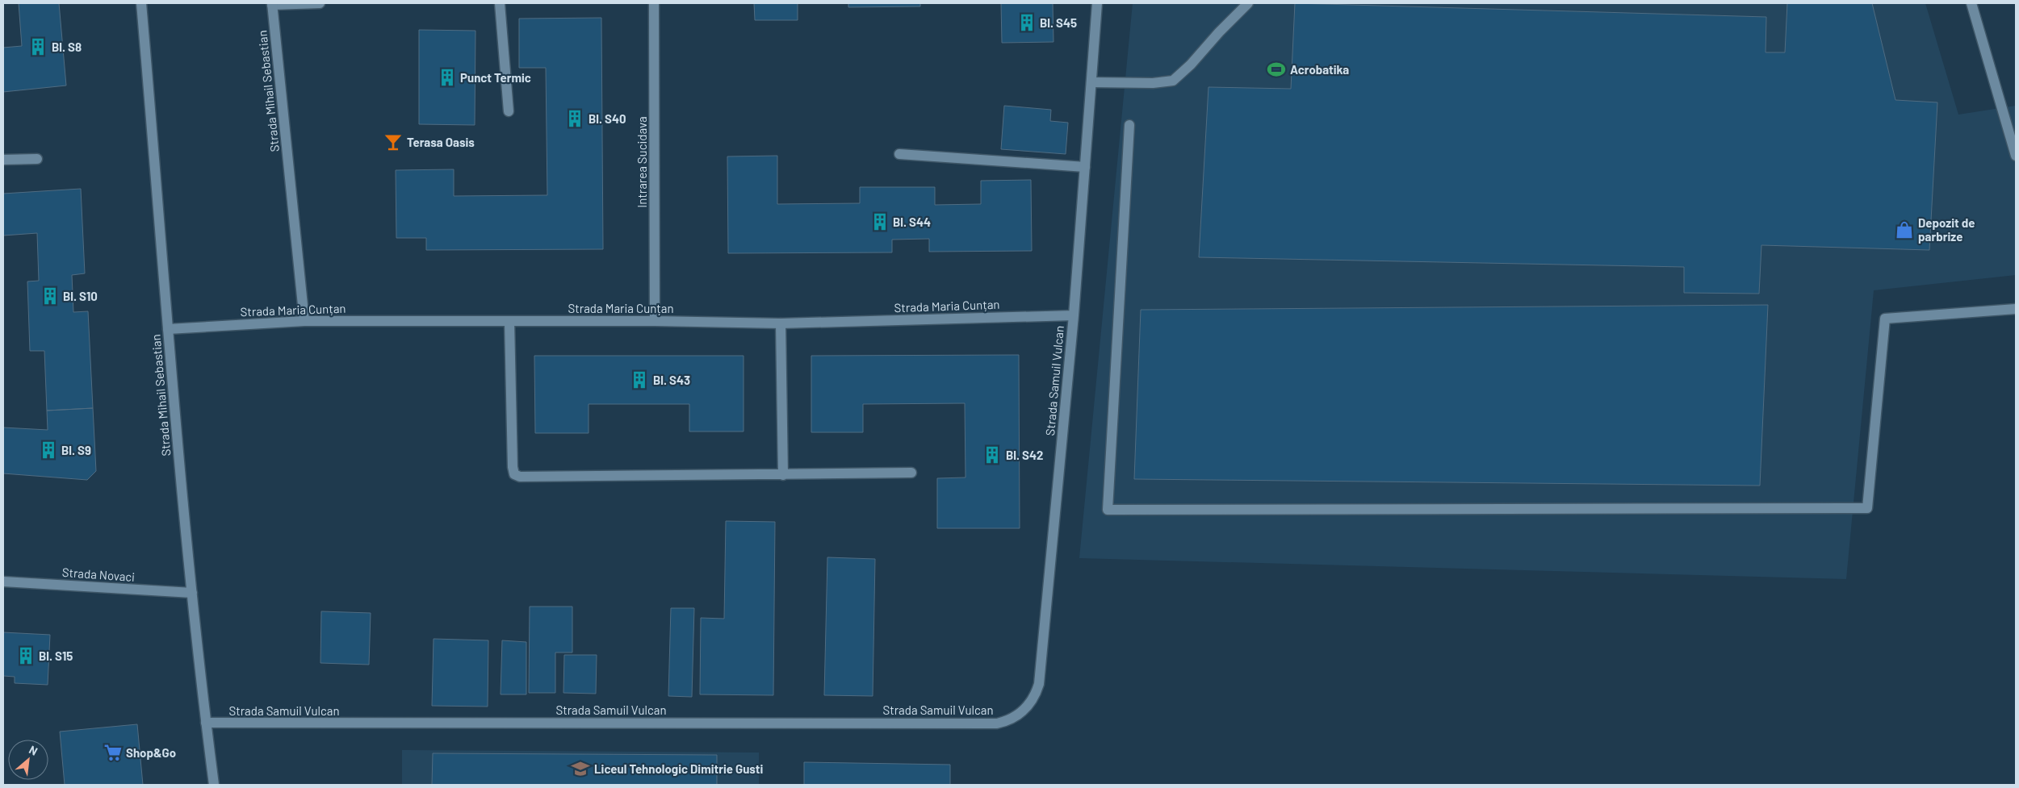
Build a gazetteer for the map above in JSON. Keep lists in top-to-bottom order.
{
  "streets": {
    "street": [
      "Strada Mihail Sebastian",
      "Intrarea Sucidava",
      "Strada Maria Cunțan",
      "Strada Samuil Vulcan",
      "Strada Novaci"
    ]
  },
  "crossings": [
    ["Strada Mihail Sebastian", "Strada Maria Cunțan"],
    ["Strada Mihail Sebastian", "Strada Samuil Vulcan"],
    ["Strada Mihail Sebastian", "Strada Novaci"],
    ["Intrarea Sucidava", "Strada Maria Cunțan"],
    ["Strada Maria Cunțan", "Strada Samuil Vulcan"]
  ],
  "places": {
    "building": [
      "Bl. S45",
      "Bl. S8",
      "Punct Termic",
      "Bl. S40",
      "Bl. S44",
      "Bl. S10",
      "Bl. S43",
      "Bl. S9",
      "Bl. S42",
      "Bl. S15"
    ],
    "sports": ["Acrobatika"],
    "bar": ["Terasa Oasis"],
    "shop": ["Depozit de parbrize"],
    "supermarket": ["Shop&Go"],
    "school or university": ["Liceul Tehnologic Dimitrie Gusti"]
  },
  "north": "top right"
}
